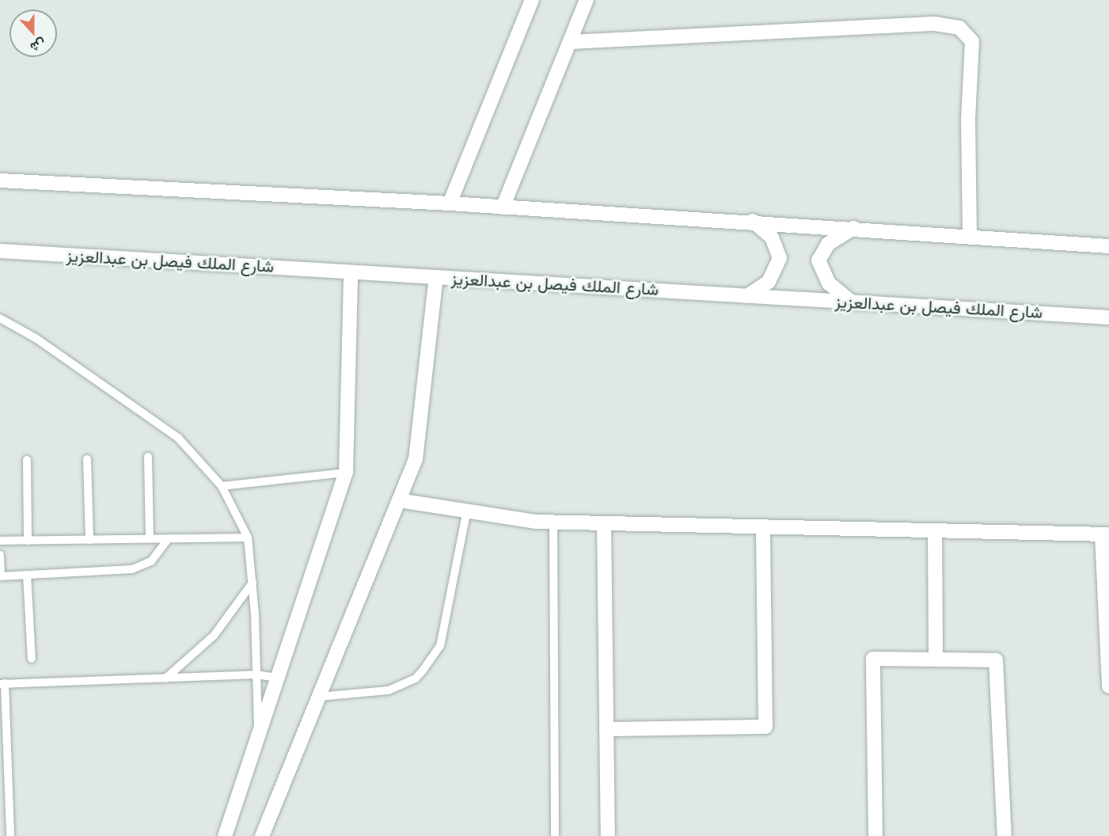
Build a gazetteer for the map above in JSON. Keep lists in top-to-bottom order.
{
  "streets": {
    "street": ["شارع الملك فيصل بن عبدالعزيز"]
  },
  "north": "bottom"
}
